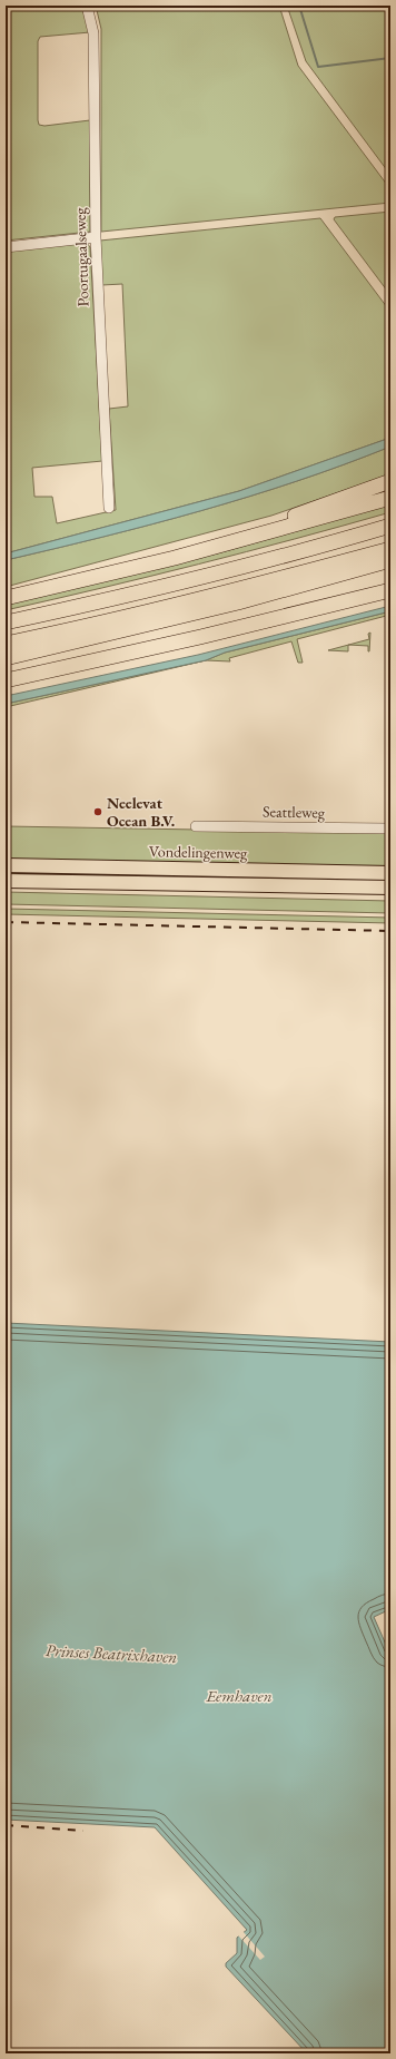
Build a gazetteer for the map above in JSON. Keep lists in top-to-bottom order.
{
  "streets": {
    "main road": ["Vondelingenweg"],
    "street": ["Poortugaalseweg", "Seattleweg"]
  },
  "water": ["Prinses Beatrixhaven", "Eemhaven"],
  "places": ["Neelevat Ocean B.V."]
}
